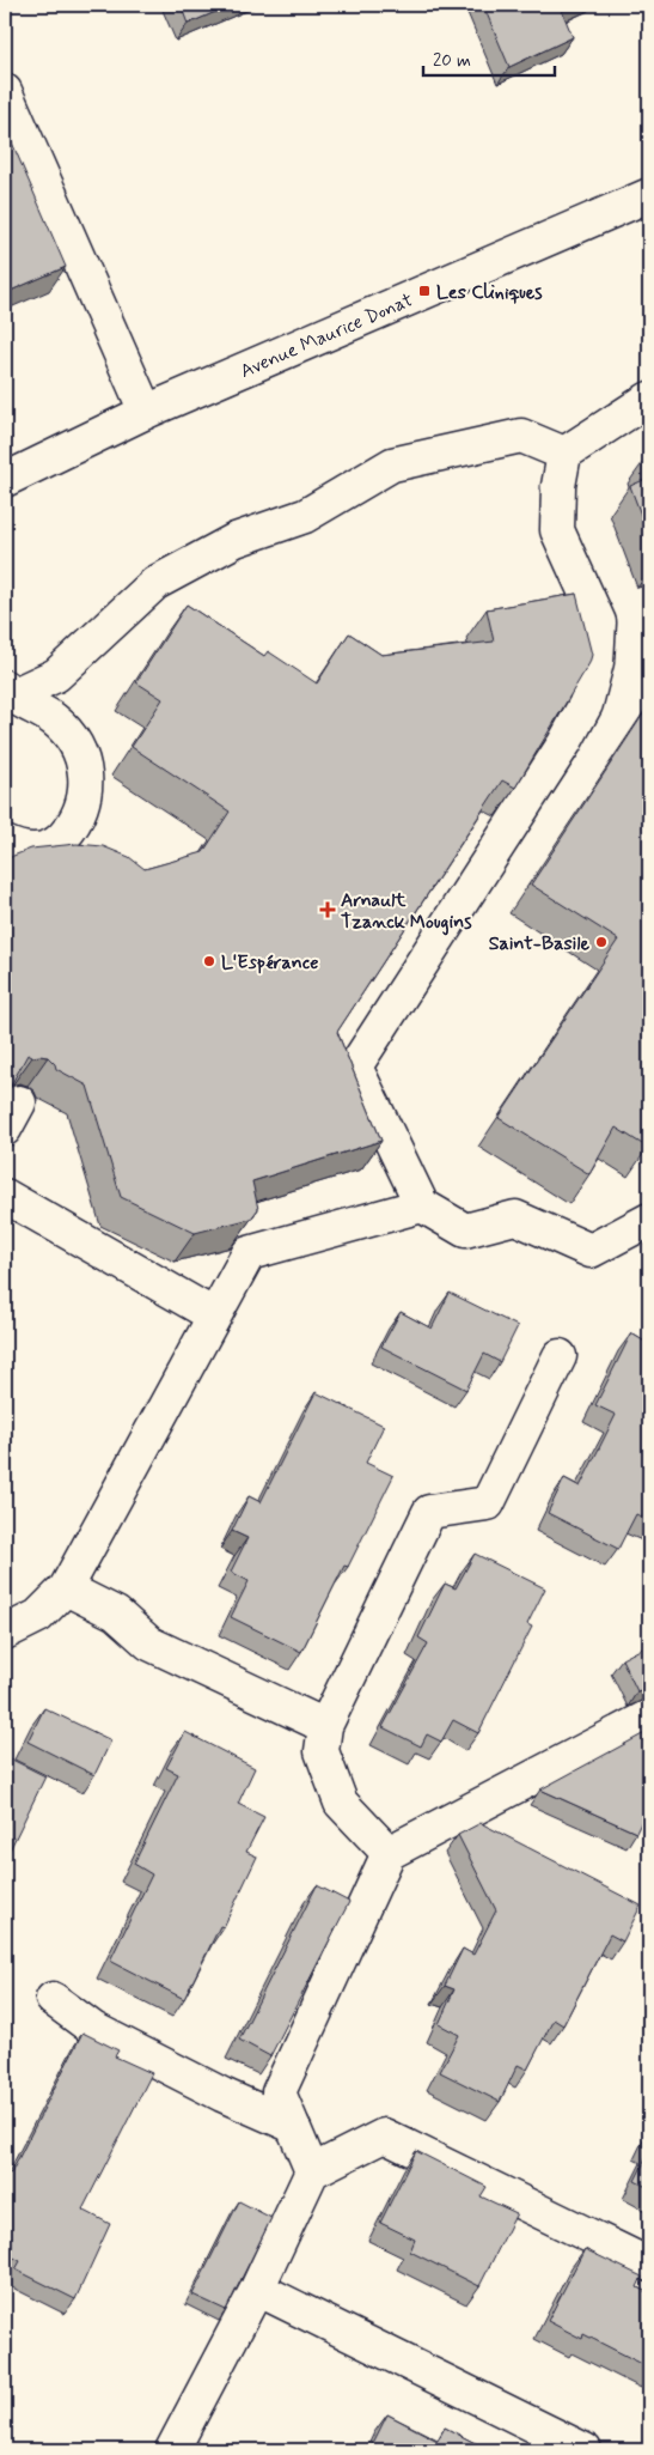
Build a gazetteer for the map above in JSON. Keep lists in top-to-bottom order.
{
  "streets": {
    "main road": ["Avenue Maurice Donat"]
  },
  "places": {
    "transit": ["Les Cliniques"],
    "health": ["Arnault Tzanck Mougins"],
    "other": ["Saint-Basile", "L'Espérance"]
  },
  "scale_bar": "20 m"
}
